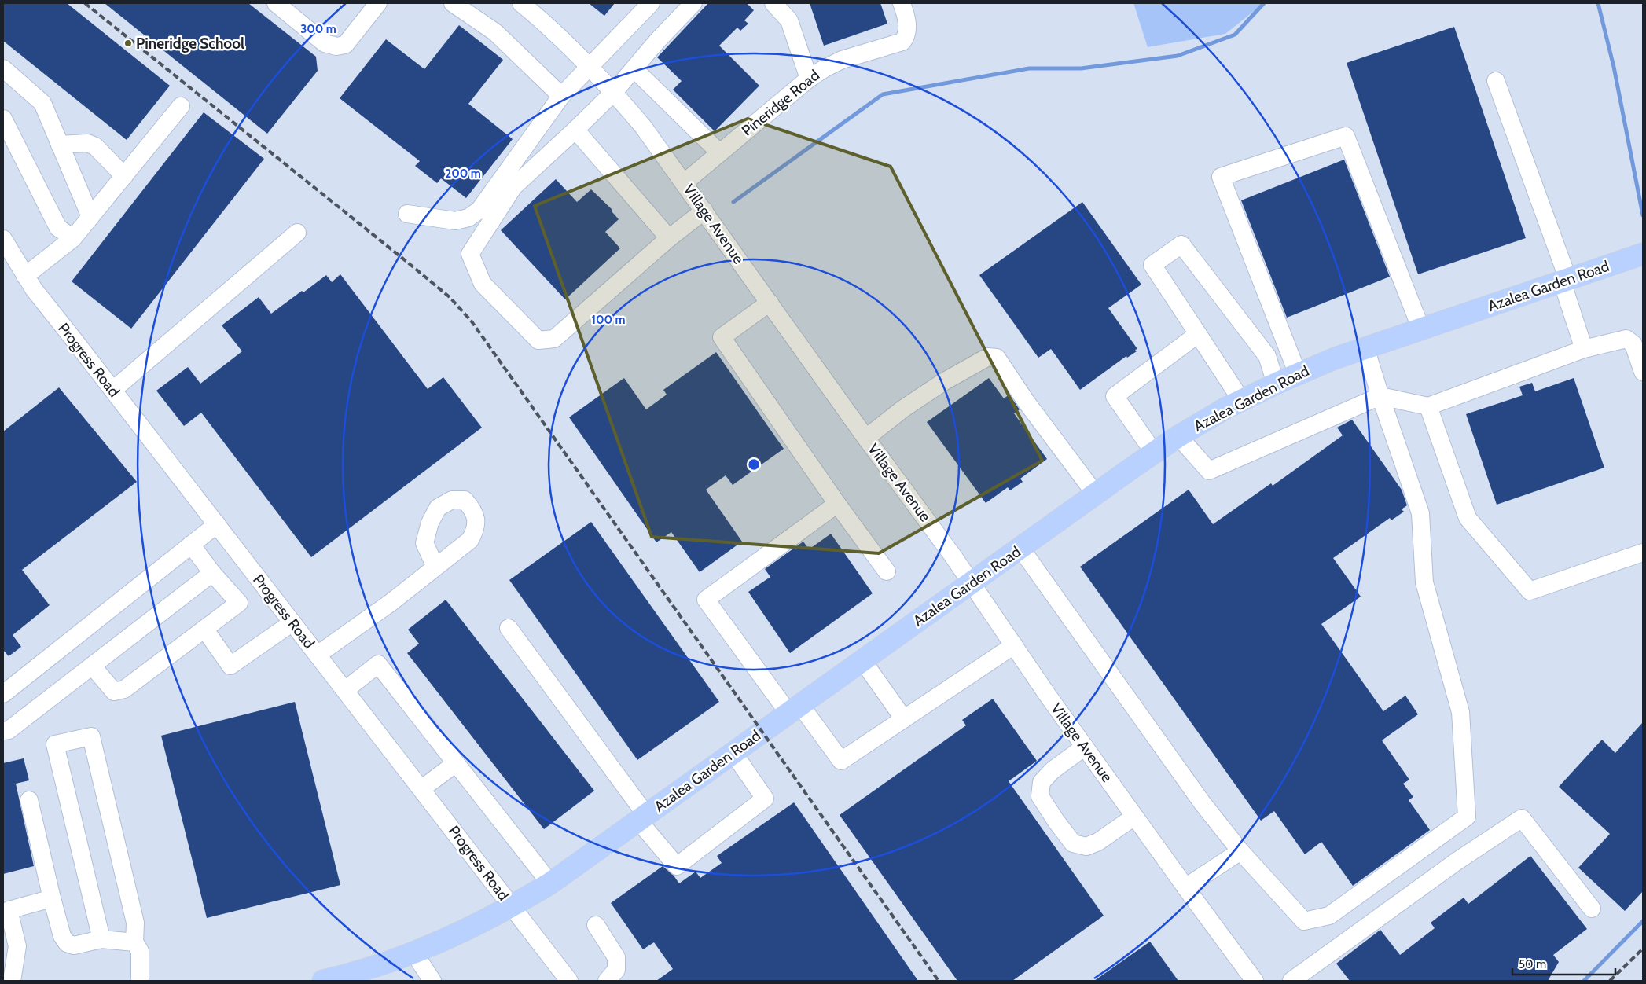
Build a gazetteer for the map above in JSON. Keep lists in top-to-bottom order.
{
  "streets": {
    "main road": ["Azalea Garden Road"],
    "street": ["Pineridge Road", "Village Avenue", "Progress Road"]
  },
  "crossings": [
    ["Pineridge Road", "Village Avenue"],
    ["Village Avenue", "Azalea Garden Road"],
    ["Azalea Garden Road", "Progress Road"]
  ],
  "places": ["Pineridge School"],
  "scale_bar": "50 m",
  "rings": ["300 m", "200 m", "100 m"]
}
